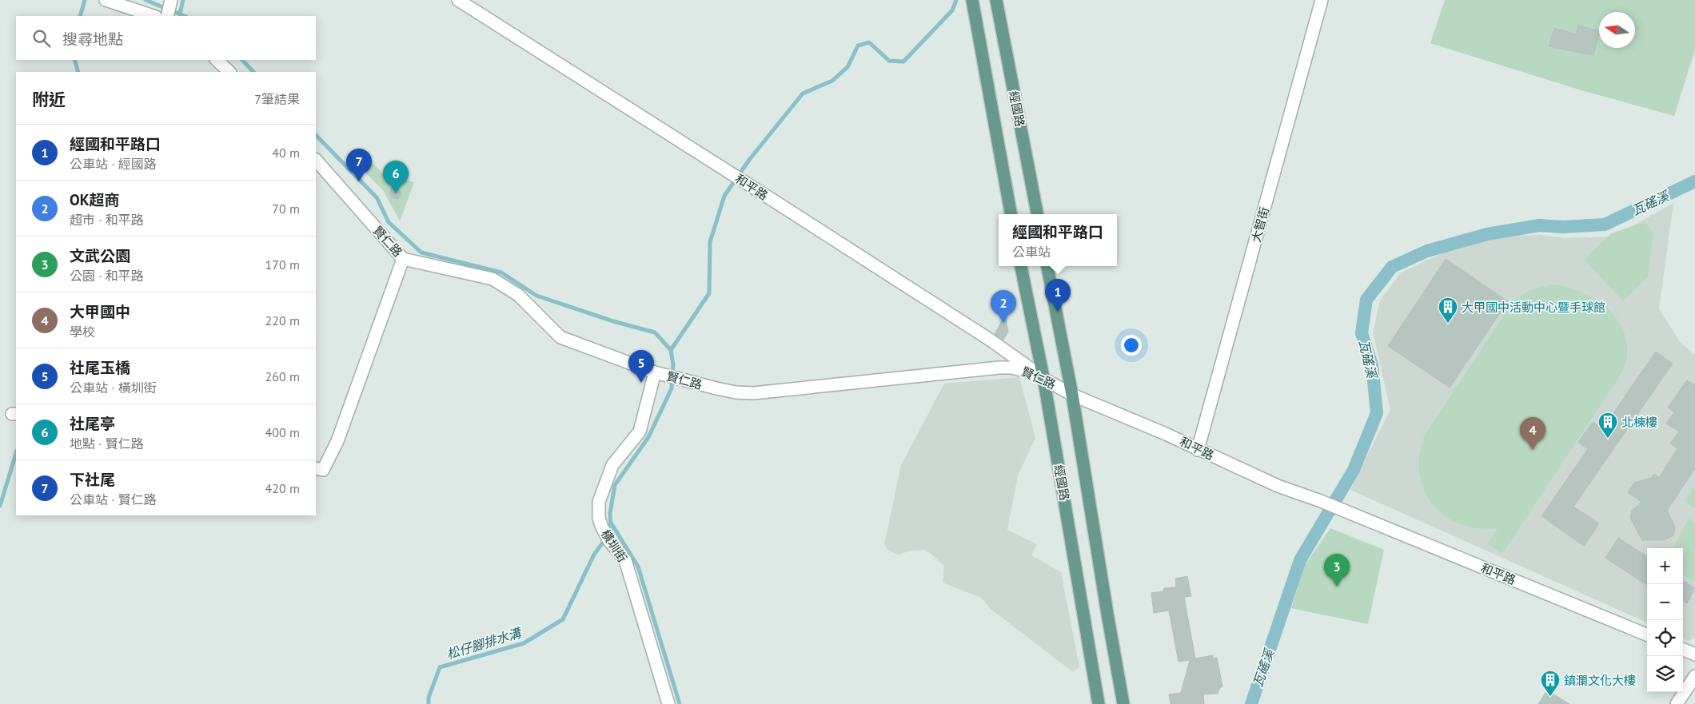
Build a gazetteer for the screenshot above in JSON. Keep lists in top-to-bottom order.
{
  "streets": {
    "main road": ["經國路"],
    "street": [
      "和平路",
      "大智街",
      "賢仁路",
      "橫圳街"
    ]
  },
  "crossings": [
    ["經國路", "和平路"],
    ["經國路", "賢仁路"],
    ["和平路", "大智街"],
    ["和平路", "賢仁路"],
    ["賢仁路", "橫圳街"]
  ],
  "water": ["瓦磘溪", "松仔腳排水溝"],
  "places": {
    "building": ["大甲國中活動中心暨手球館", "北棟樓", "鎮瀾文化大樓"]
  },
  "north": "left",
  "page": {
    "search": "搜尋地點",
    "heading": ["附近", "7筆結果"],
    "list": [
      {
        "mark": "1",
        "name": "經國和平路口",
        "note": "公車站 · 經國路",
        "value": "40 m"
      },
      {
        "mark": "2",
        "name": "OK超商",
        "note": "超市 · 和平路",
        "value": "70 m"
      },
      {
        "mark": "3",
        "name": "文武公園",
        "note": "公園 · 和平路",
        "value": "170 m"
      },
      {
        "mark": "4",
        "name": "大甲國中",
        "note": "學校",
        "value": "220 m"
      },
      {
        "mark": "5",
        "name": "社尾玉橋",
        "note": "公車站 · 橫圳街",
        "value": "260 m"
      },
      {
        "mark": "6",
        "name": "社尾亭",
        "note": "地點 · 賢仁路",
        "value": "400 m"
      },
      {
        "mark": "7",
        "name": "下社尾",
        "note": "公車站 · 賢仁路",
        "value": "420 m"
      }
    ],
    "pins": [
      "7",
      "6",
      "1",
      "2",
      "5",
      "4",
      "3"
    ],
    "popup": ["經國和平路口", "公車站"],
    "map_buttons": ["+", "−"]
  }
}
